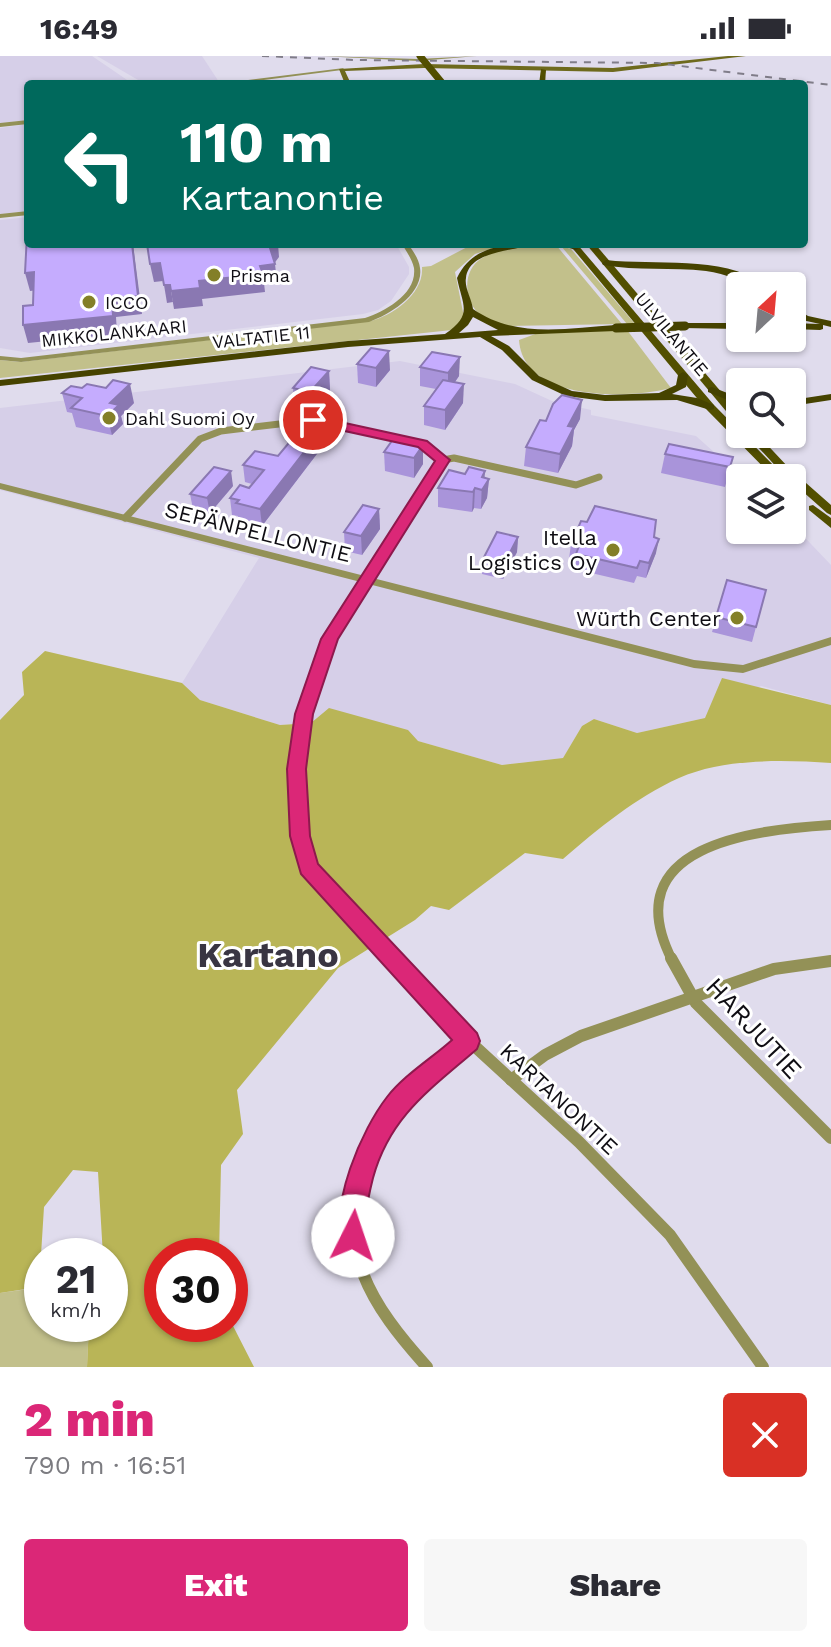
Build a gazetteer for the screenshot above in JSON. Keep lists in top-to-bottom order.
{
  "streets": {
    "highway": ["VALTATIE 11"],
    "main road": ["ULVILANTIE"],
    "street": [
      "MIKKOLANKAARI",
      "SEPÄNPELLONTIE",
      "HARJUTIE",
      "KARTANONTIE"
    ]
  },
  "crossings": [
    ["SEPÄNPELLONTIE", "KARTANONTIE"]
  ],
  "districts": ["Kartano"],
  "places": [
    "Prisma",
    "ICCO",
    "Dahl Suomi Oy",
    "Itella Logistics Oy",
    "Würth Center"
  ],
  "north": "top right",
  "page": {
    "status": "16:49",
    "turn": ["110 m", "Kartanontie"],
    "speed": "21 km/h",
    "limit": "30",
    "heading": ["2 min", "790 m · 16:51"],
    "buttons": ["Exit", "Share"]
  }
}
